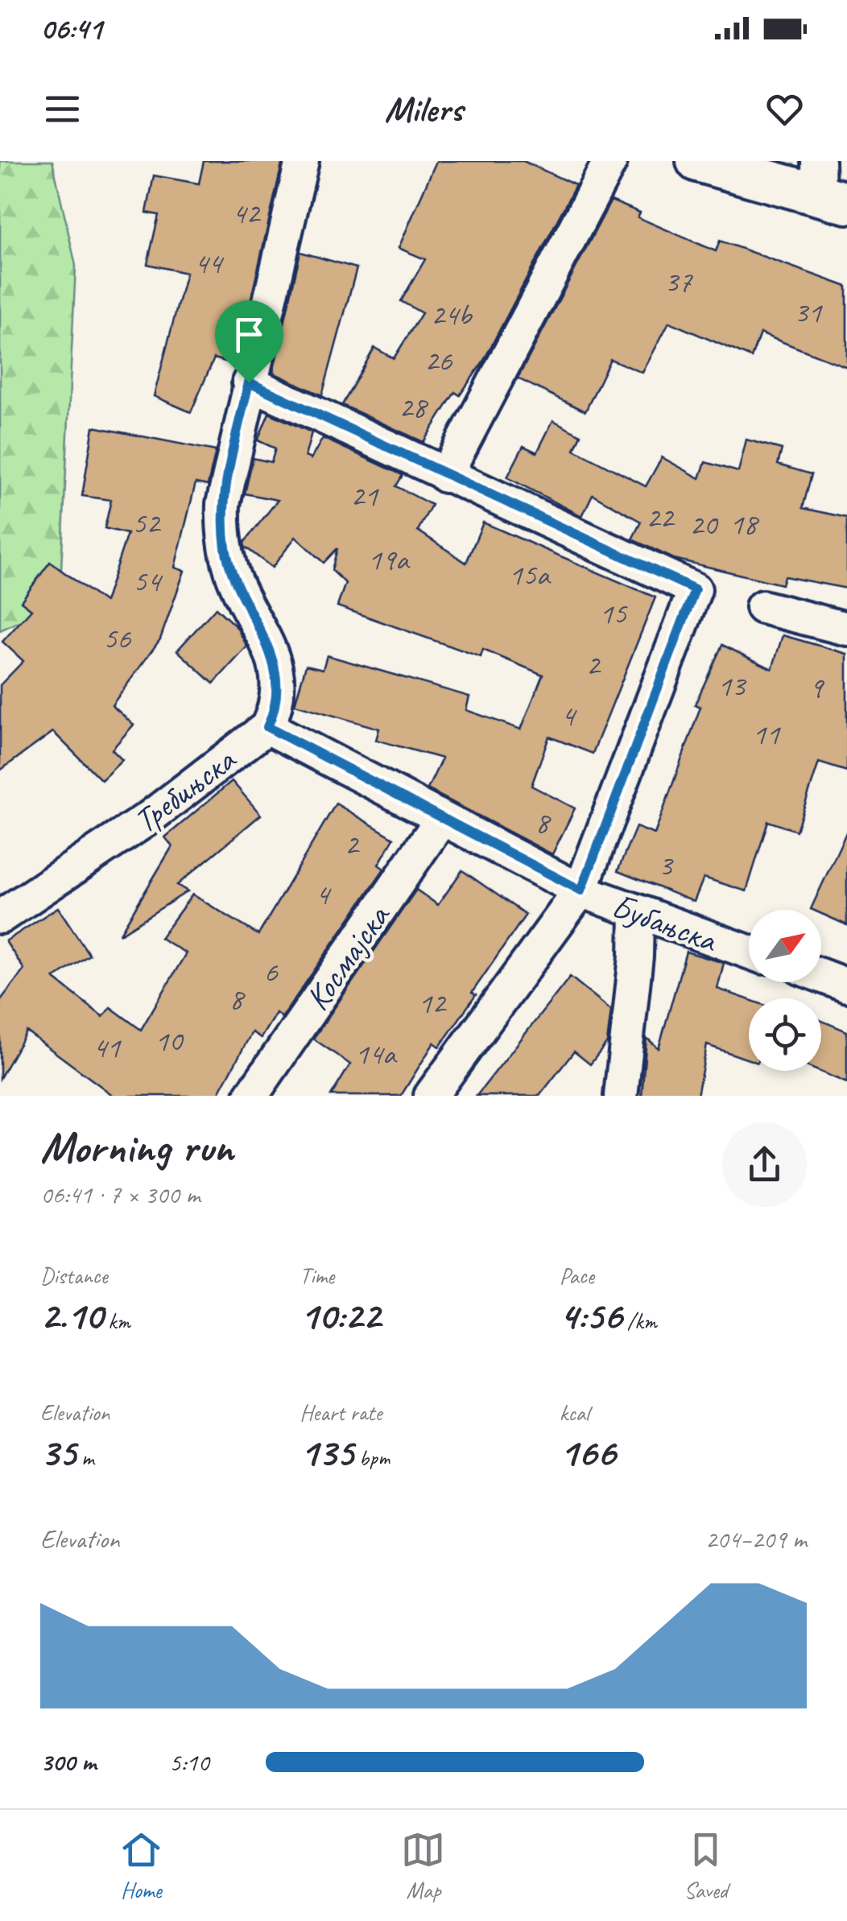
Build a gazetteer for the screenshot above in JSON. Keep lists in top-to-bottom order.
{
  "streets": {
    "street": ["Требињска", "Бубањска", "Космајска"]
  },
  "crossings": [
    ["Требињска", "Бубањска"],
    ["Бубањска", "Космајска"]
  ],
  "house_numbers": [
    "42",
    "44",
    "37",
    "31",
    "24b",
    "26",
    "28",
    "21",
    "22",
    "52",
    "18",
    "20",
    "19a",
    "15a",
    "54",
    "15",
    "56",
    "2",
    "13",
    "9",
    "4",
    "11",
    "8",
    "2",
    "3",
    "4",
    "6",
    "8",
    "12",
    "10",
    "41",
    "14a"
  ],
  "north": "top right",
  "page": {
    "status": "06:41",
    "header": "Milers",
    "heading": ["Morning run", "06:41 · 7 × 300 m"],
    "stats": [
      ["Distance", "2.10 km"],
      ["Time", "10:22"],
      ["Pace", "4:56 /km"],
      ["Elevation", "35 m"],
      ["Heart rate", "135 bpm"],
      ["kcal", "166"]
    ],
    "chart": ["Elevation", "204–209 m"],
    "list": [
      {
        "name": "300 m",
        "note": "5:10"
      }
    ],
    "tabs": ["Home", "Map", "Saved"]
  }
}
